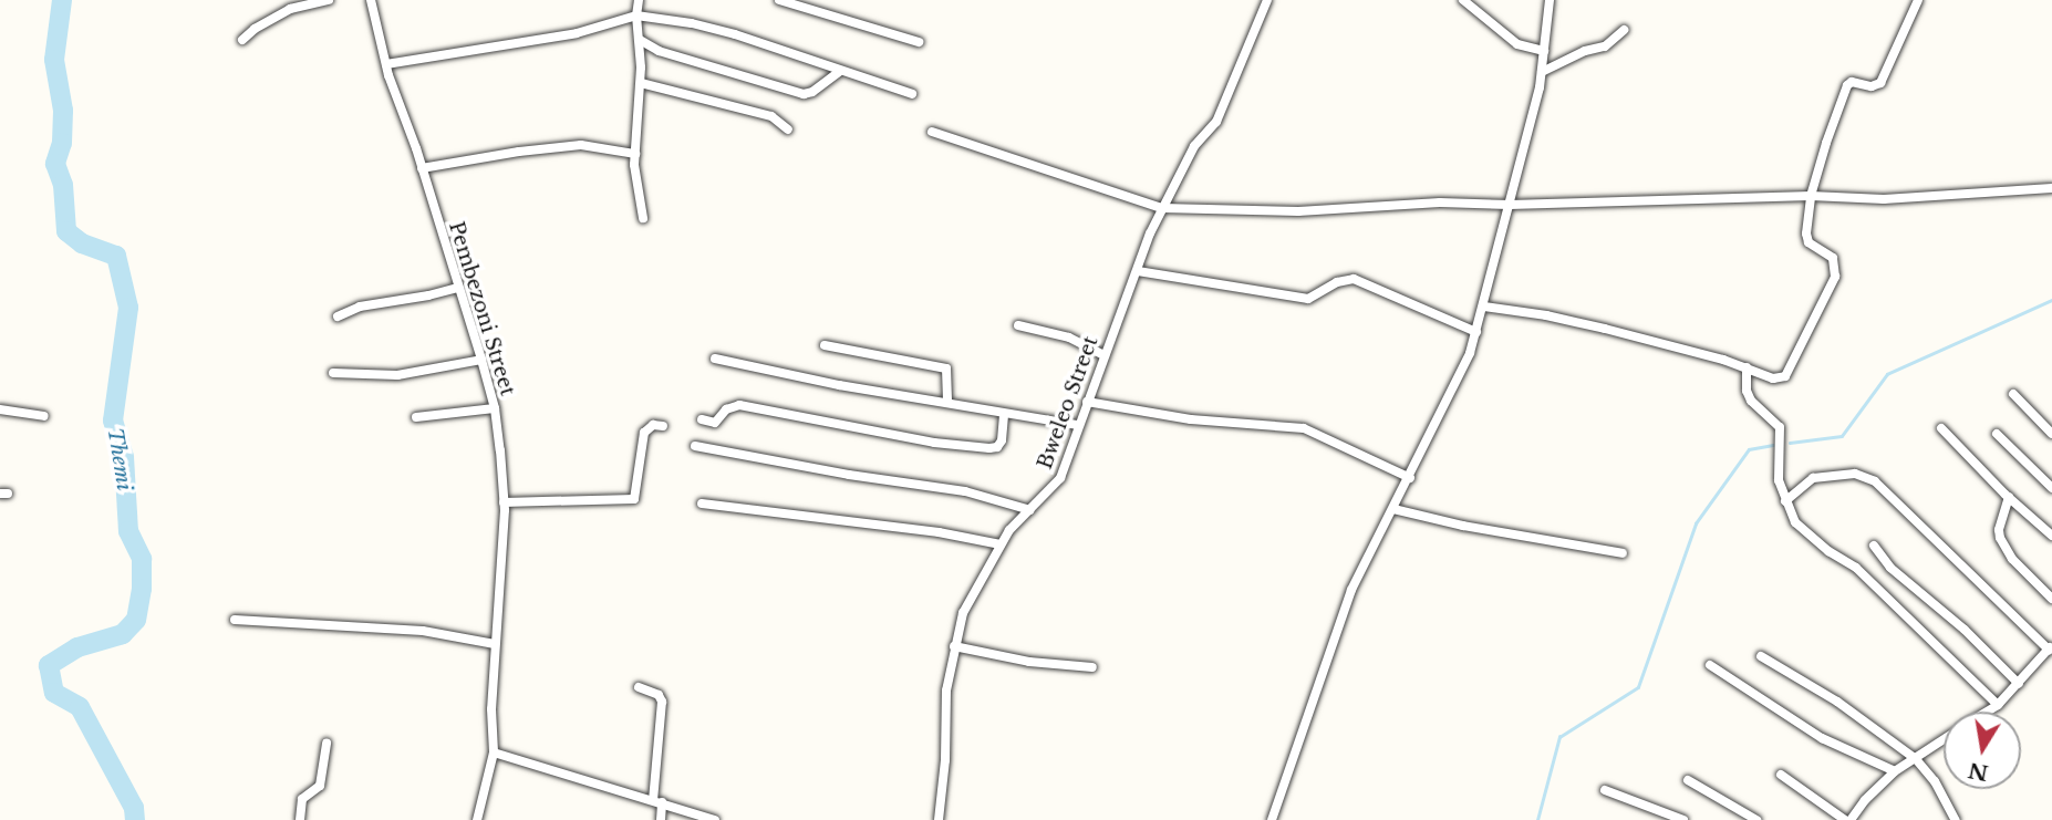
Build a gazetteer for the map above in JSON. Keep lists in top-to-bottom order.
{
  "streets": {
    "street": ["Pembezoni Street", "Bweleo Street"]
  },
  "water": ["Themi"],
  "north": "bottom"
}
